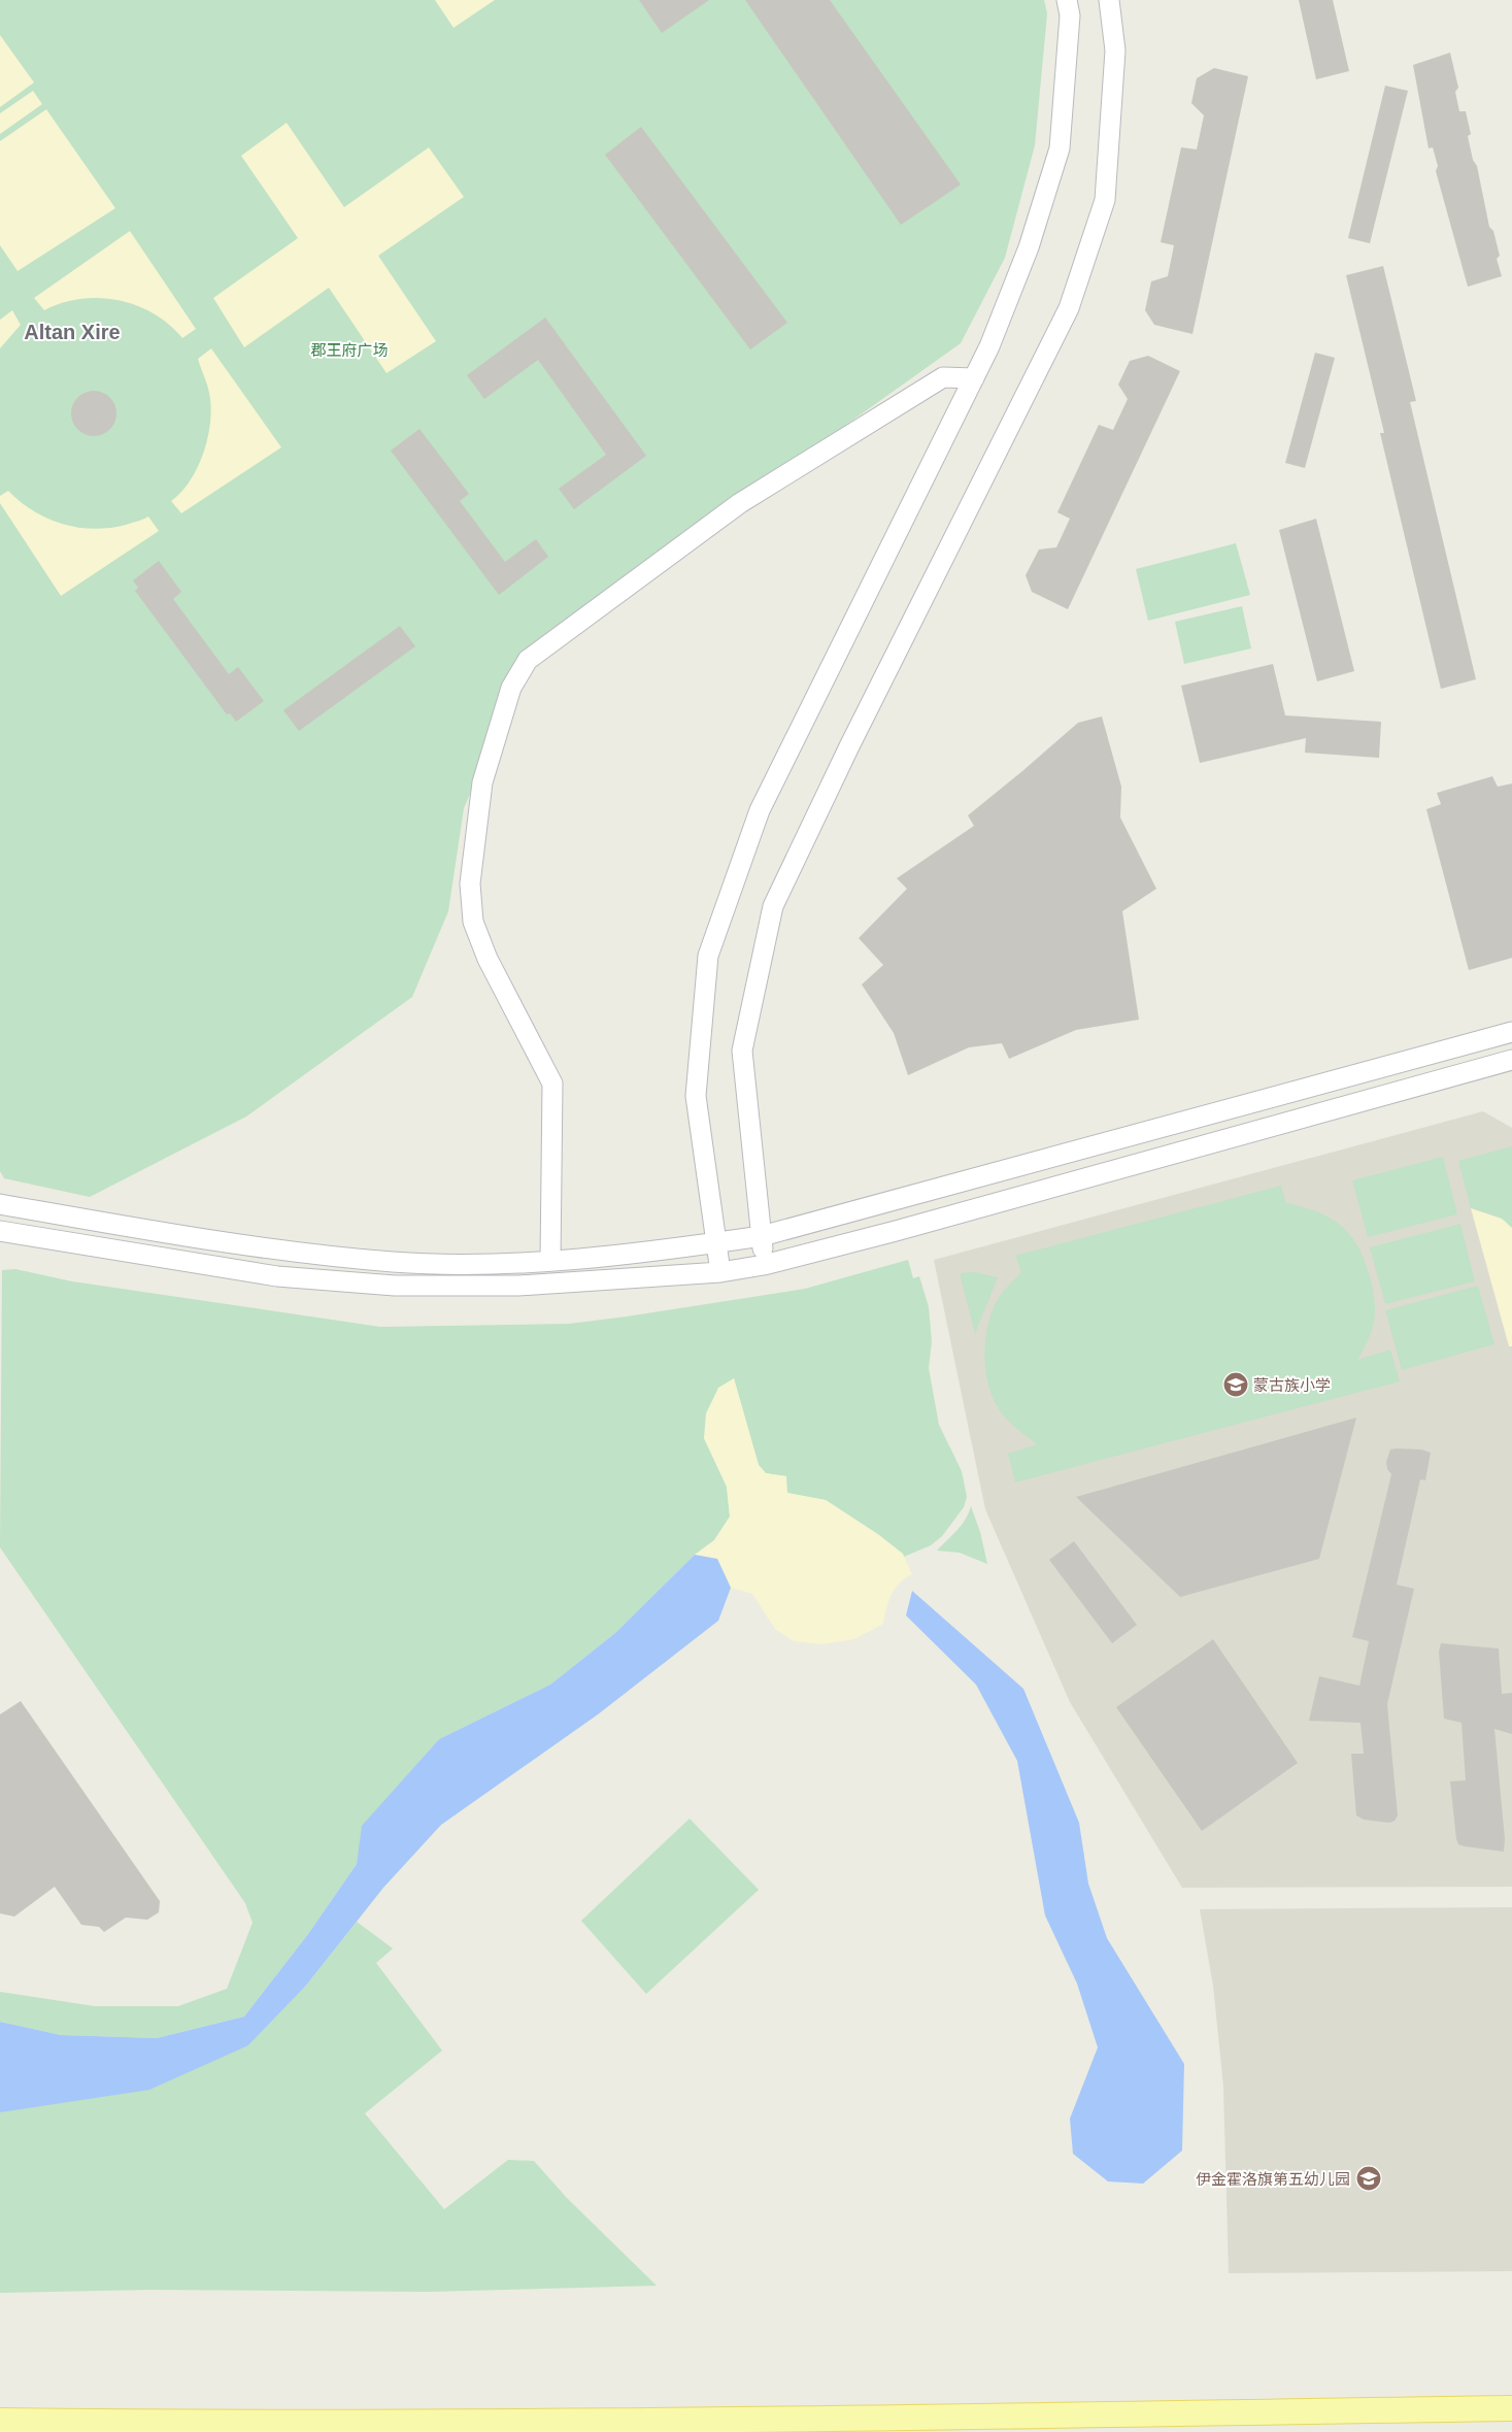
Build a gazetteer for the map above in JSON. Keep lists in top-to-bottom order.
{
  "districts": ["Altan Xire"],
  "parks": ["郡王府广场"],
  "places": {
    "school or university": ["蒙古族小学", "伊金霍洛旗第五幼儿园"]
  }
}
